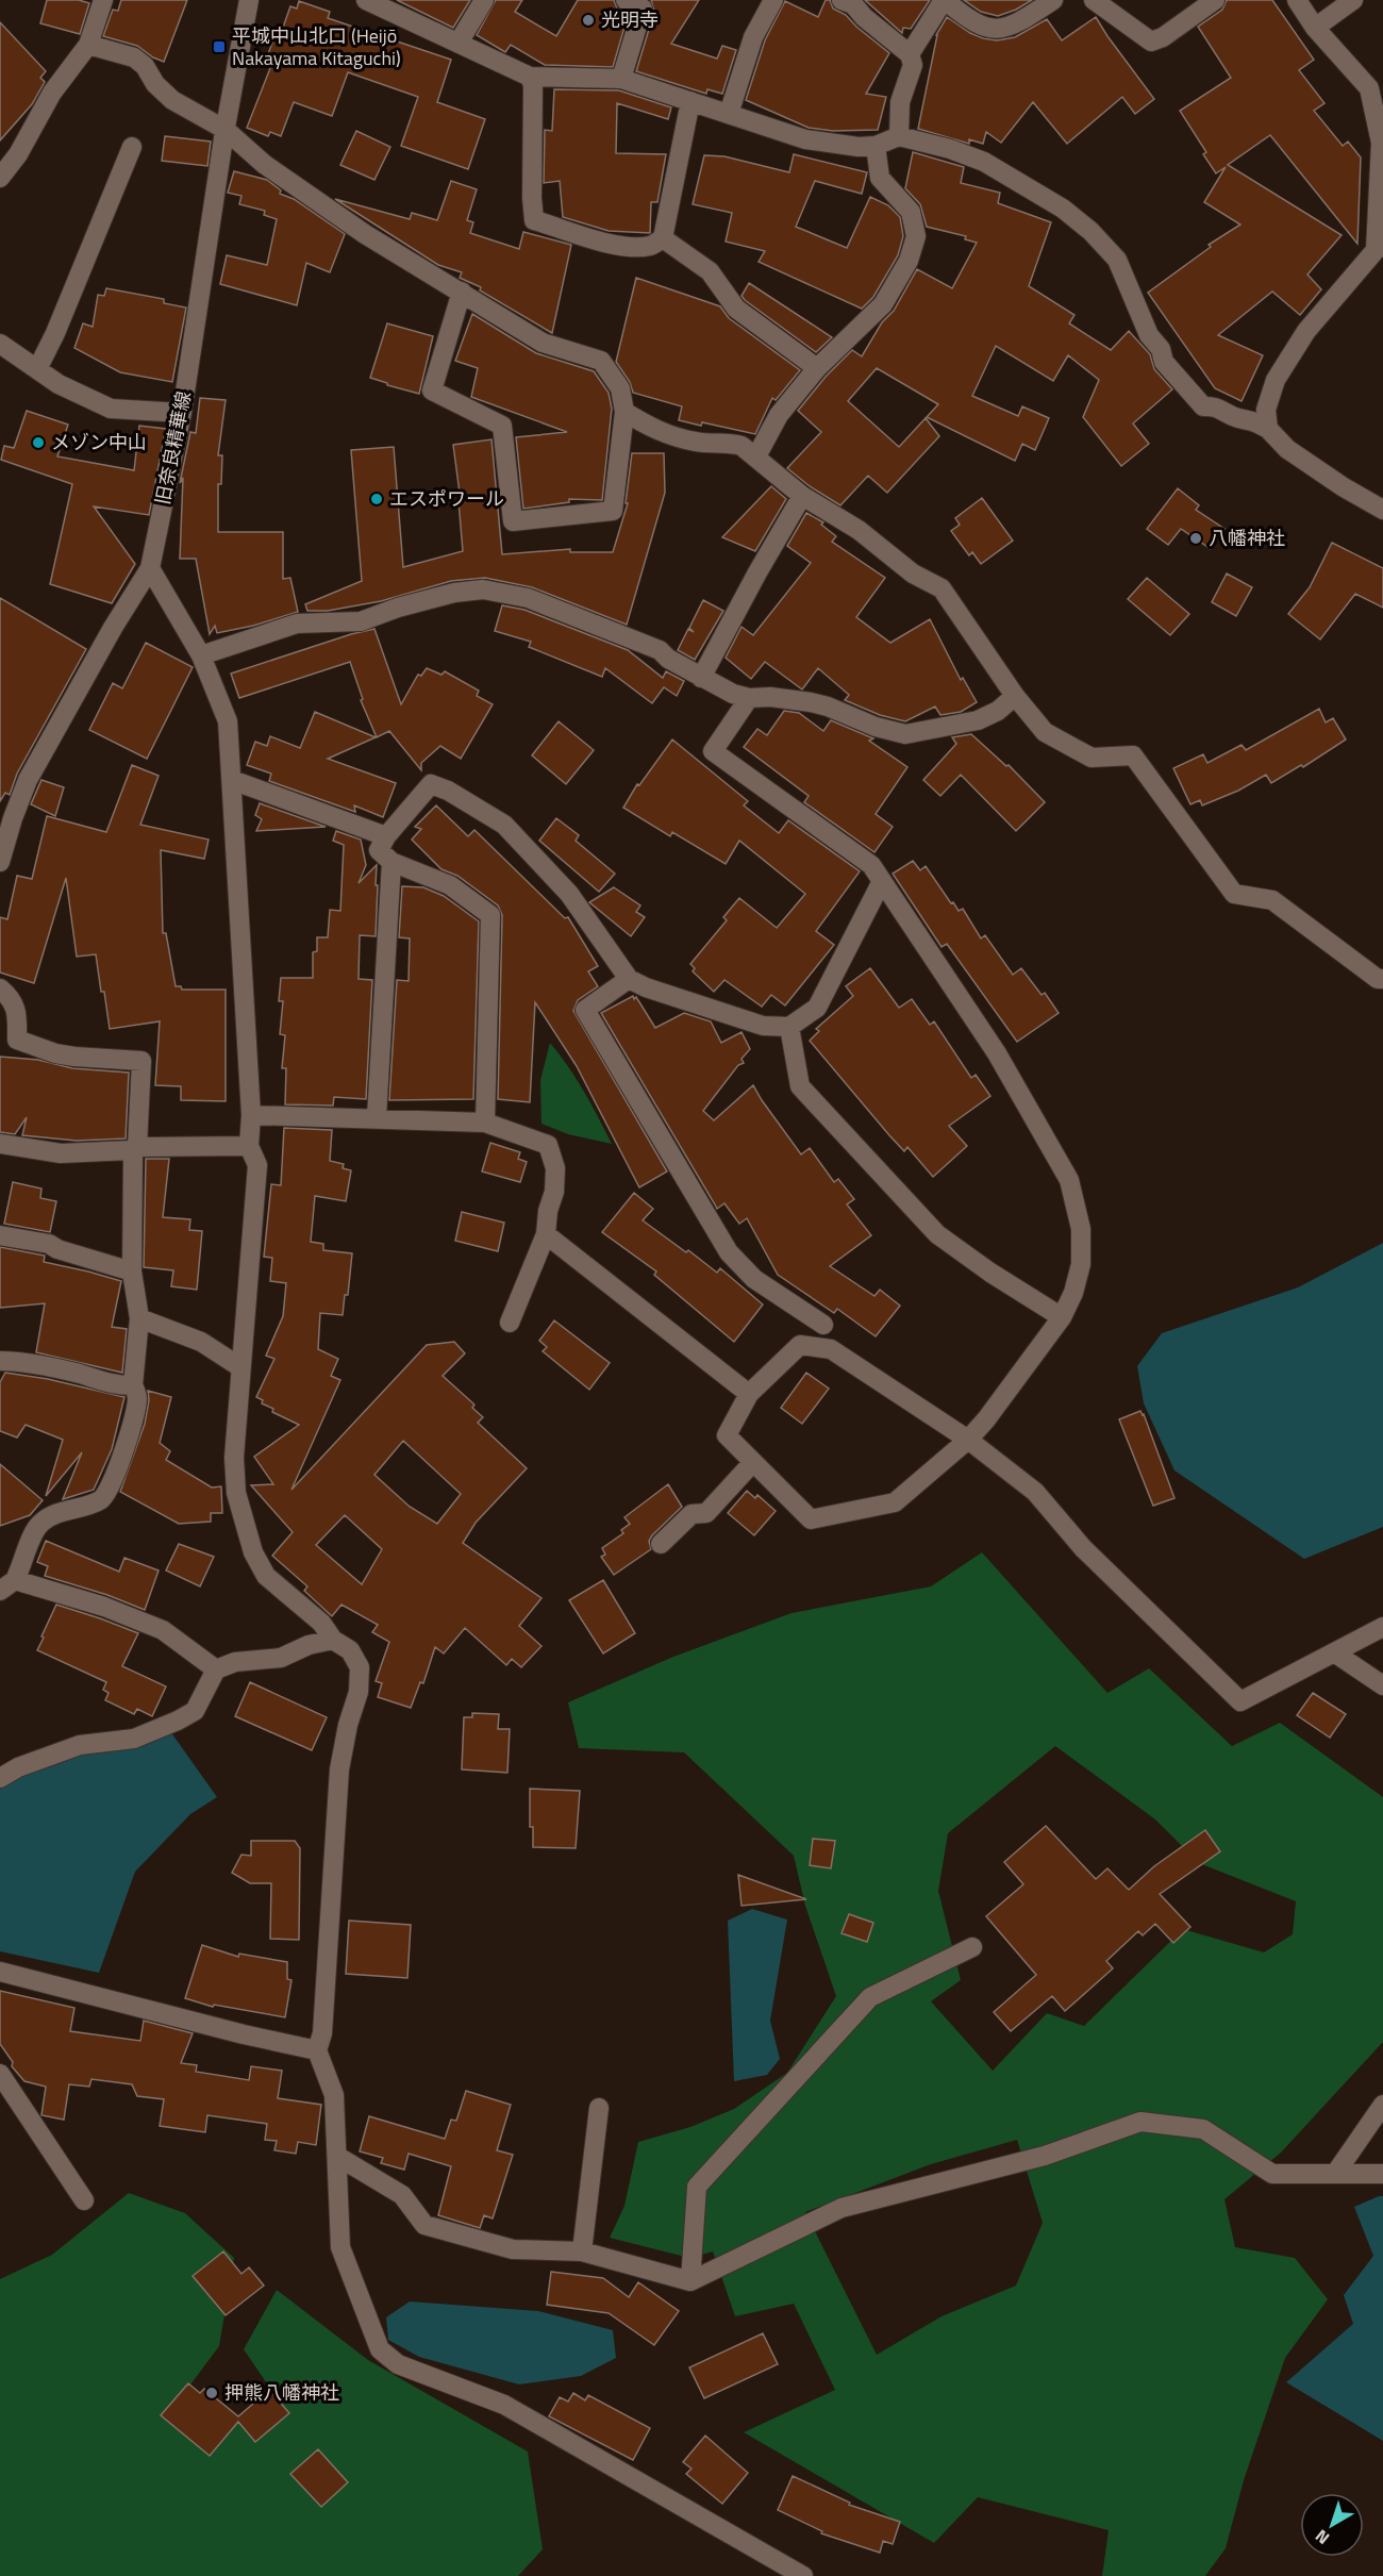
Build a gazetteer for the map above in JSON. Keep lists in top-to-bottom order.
{
  "streets": {
    "street": ["旧奈良精華線"]
  },
  "places": {
    "other": [
      "光明寺",
      "メゾン中山",
      "エスポワール",
      "八幡神社",
      "押熊八幡神社"
    ],
    "transit": ["平城中山北口 (Heijō Nakayama Kitaguchi)"]
  },
  "north": "bottom left"
}
